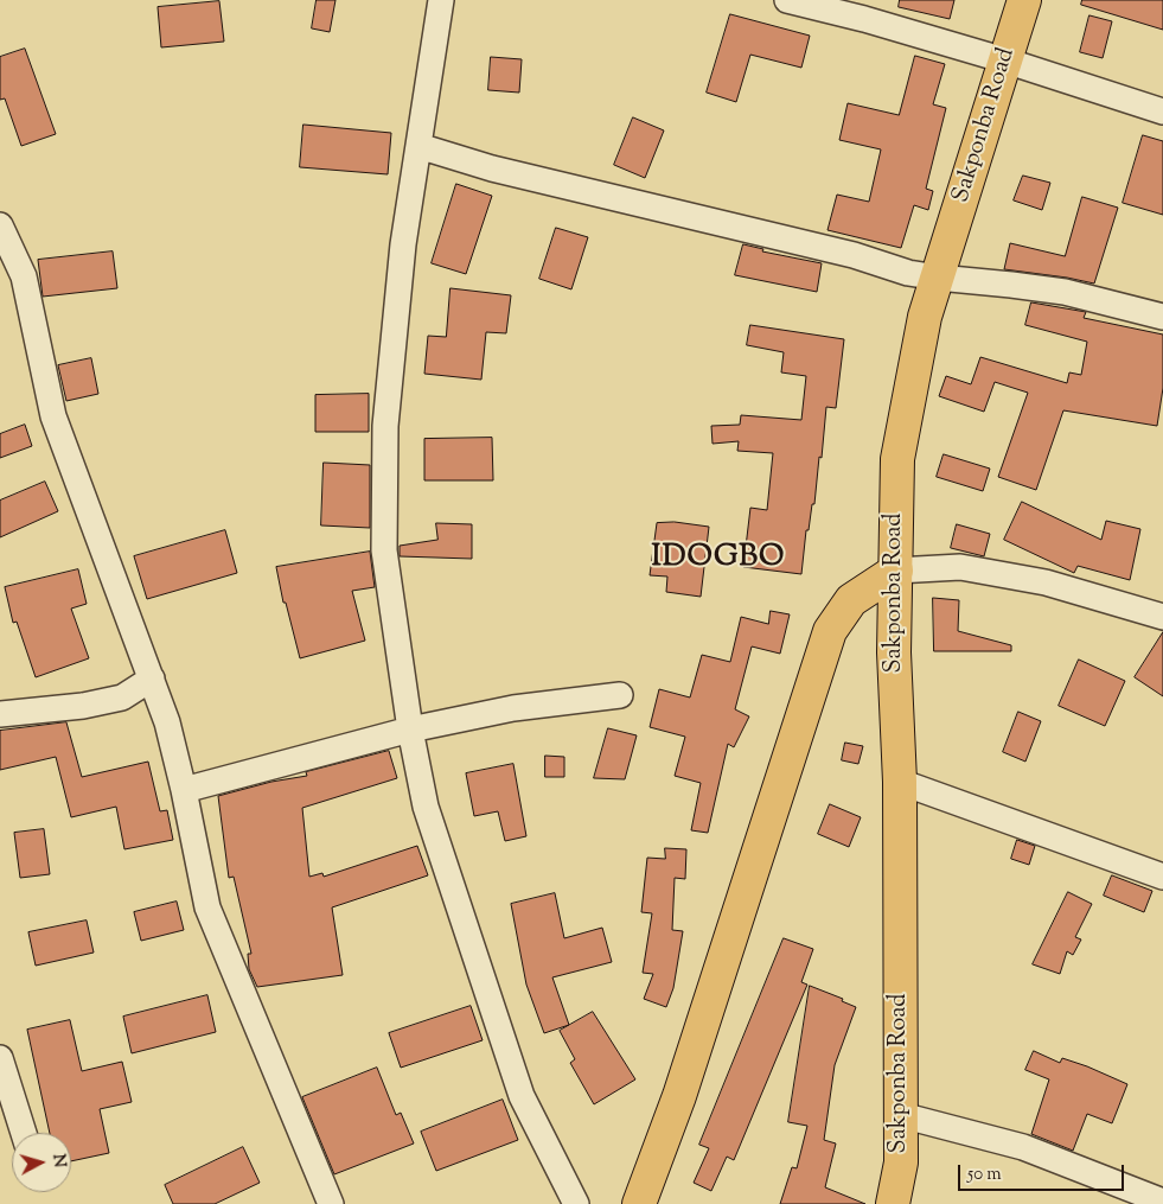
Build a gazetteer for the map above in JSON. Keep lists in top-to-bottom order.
{
  "streets": {
    "main road": ["Sakponba Road"]
  },
  "districts": ["IDOGBO"],
  "scale_bar": "50 m",
  "north": "right"
}
